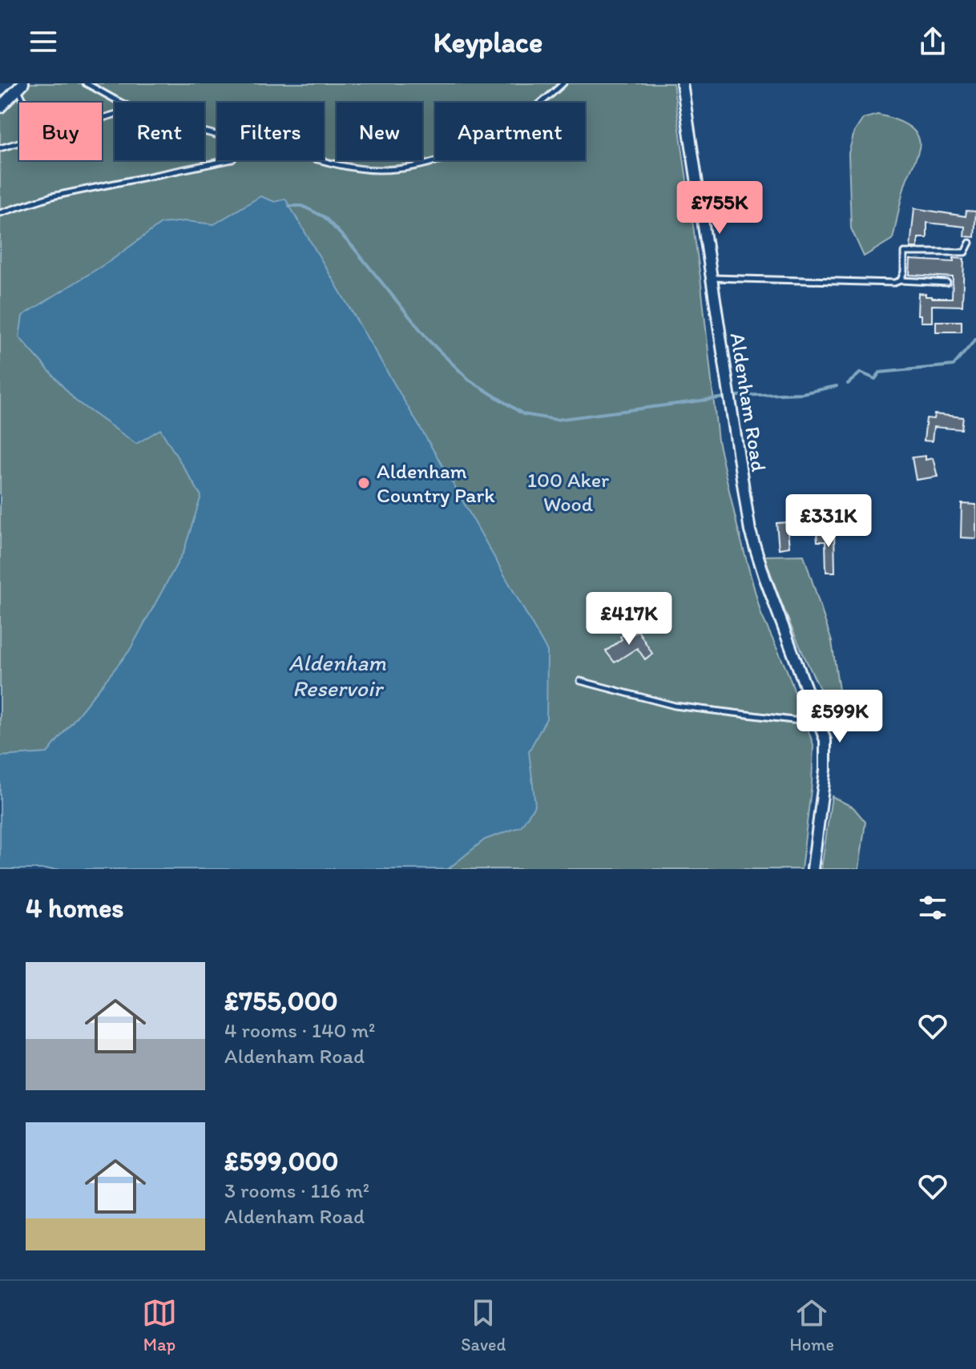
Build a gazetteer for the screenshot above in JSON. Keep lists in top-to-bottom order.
{
  "streets": {
    "street": ["Aldenham Road"]
  },
  "water": ["Aldenham Reservoir"],
  "parks": ["100 Aker Wood"],
  "places": ["Aldenham Country Park"],
  "page": {
    "header": "Keyplace",
    "chip": [
      "Buy",
      "Rent",
      "Filters",
      "New",
      "Apartment"
    ],
    "price": [
      "£755K",
      "£331K",
      "£417K",
      "£599K"
    ],
    "heading": "4 homes",
    "list": [
      {
        "name": "£755,000",
        "note": "4 rooms · 140 m² · Aldenham Road"
      },
      {
        "name": "£599,000",
        "note": "3 rooms · 116 m² · Aldenham Road"
      }
    ],
    "tabs": ["Map", "Saved", "Home"]
  }
}
